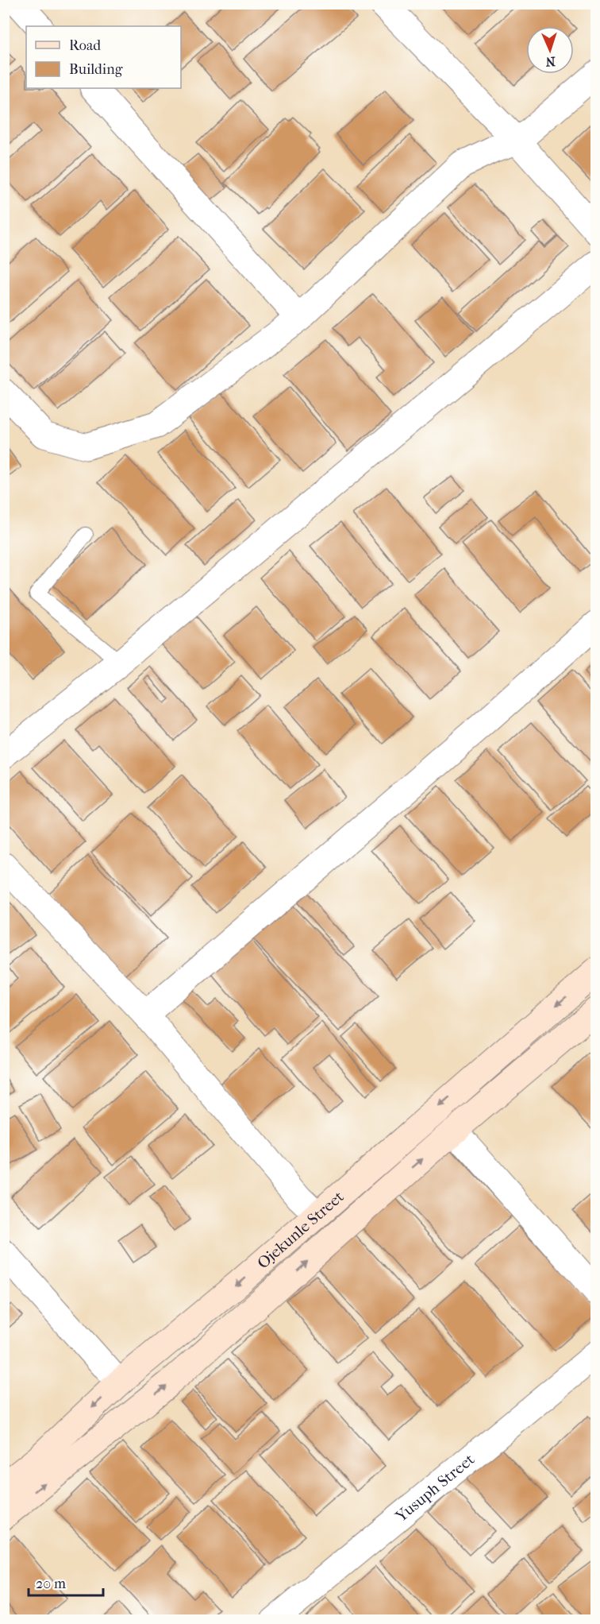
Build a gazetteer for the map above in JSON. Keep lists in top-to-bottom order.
{
  "streets": {
    "street": ["Ojekunle Street", "Yusuph Street"]
  },
  "legend": ["Road", "Building"],
  "scale_bar": "20 m",
  "north": "bottom"
}
